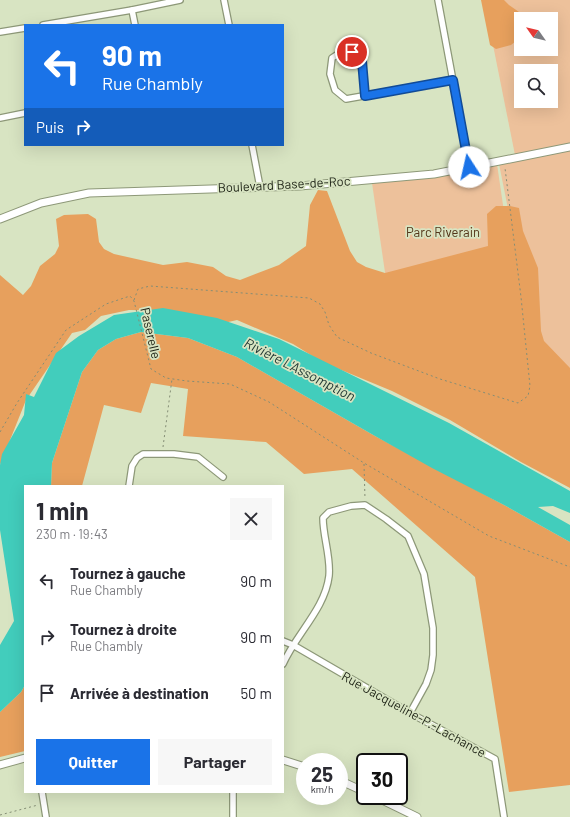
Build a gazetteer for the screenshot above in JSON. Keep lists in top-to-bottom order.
{
  "streets": {
    "street": ["Boulevard Base-de-Roc", "Rue Jacqueline-P.-Lachance"],
    "path": ["Paserelle"]
  },
  "water": ["Rivière L'Assomption"],
  "parks": ["Parc Riverain"],
  "north": "top left",
  "page": {
    "turn": ["90 m", "Rue Chambly"],
    "then": "Puis",
    "heading": ["1 min", "230 m · 19:43"],
    "list": [
      {
        "name": "Tournez à gauche",
        "note": "Rue Chambly",
        "value": "90 m"
      },
      {
        "name": "Tournez à droite",
        "note": "Rue Chambly",
        "value": "90 m"
      },
      {
        "name": "Arrivée à destination",
        "value": "50 m"
      }
    ],
    "buttons": ["Quitter", "Partager"],
    "speed": "25 km/h",
    "limit": "30"
  }
}
